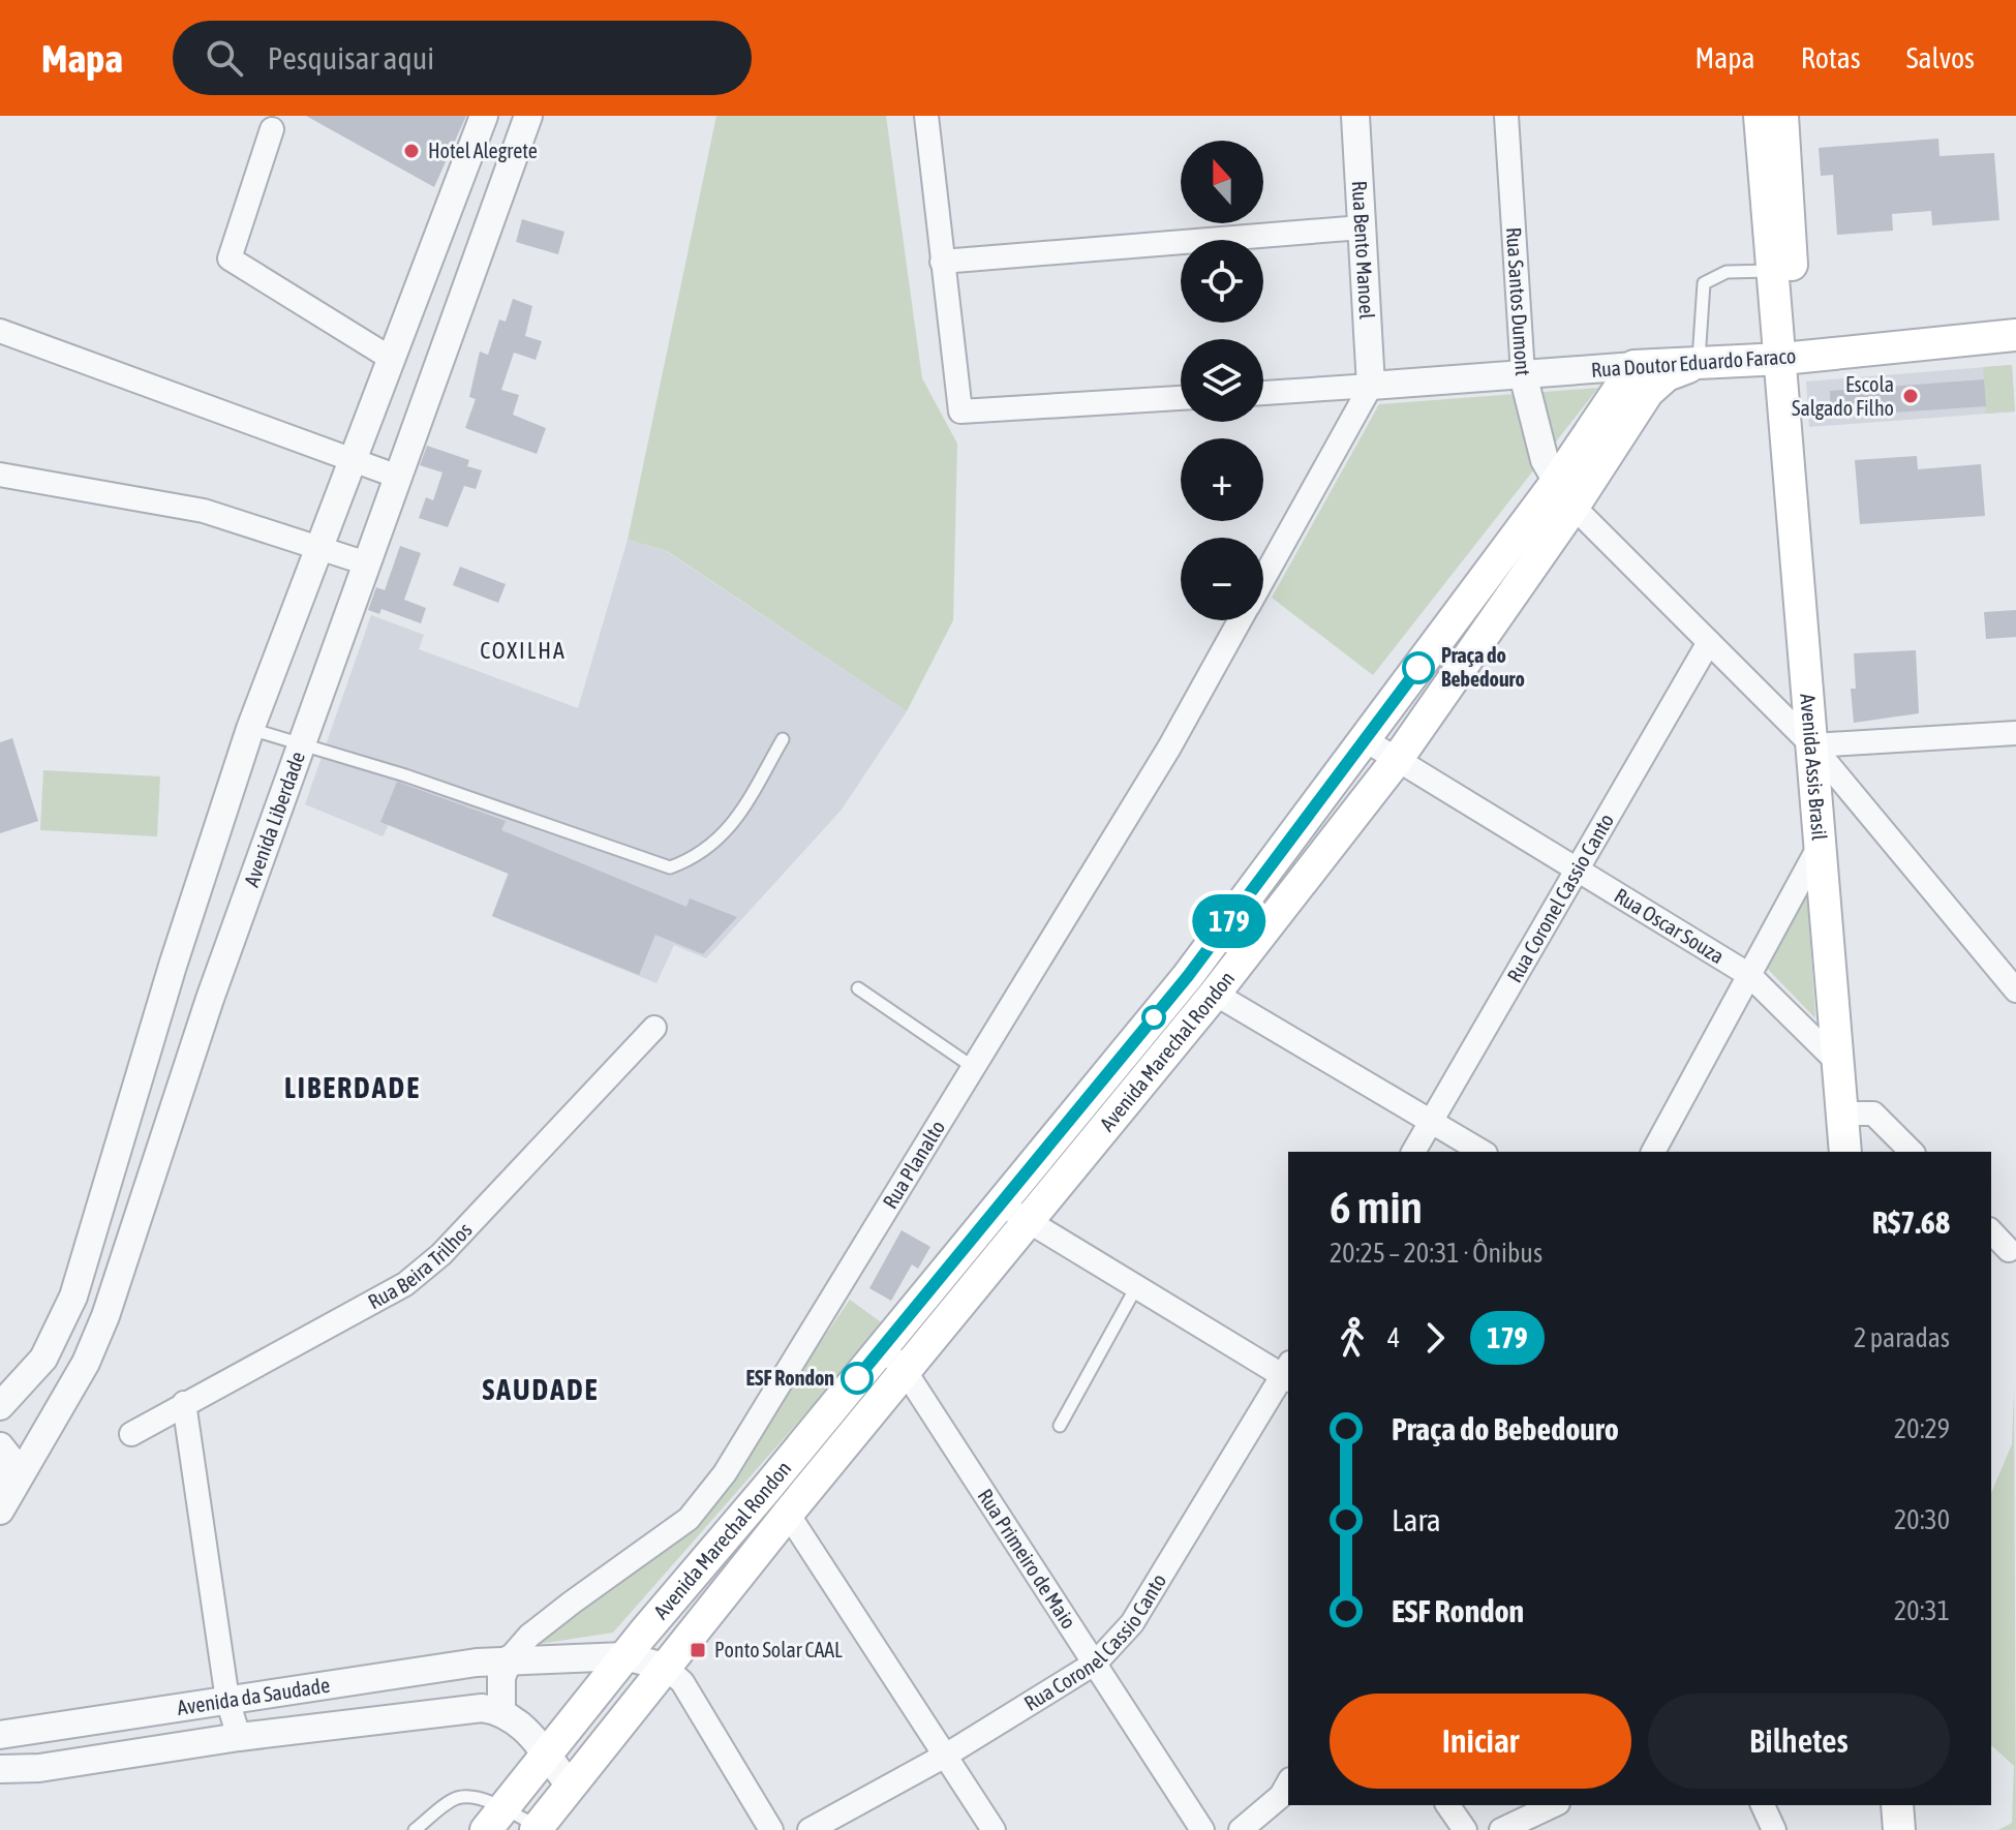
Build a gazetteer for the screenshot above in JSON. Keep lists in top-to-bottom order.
{
  "streets": {
    "main road": ["Rua Doutor Eduardo Faraco", "Avenida Assis Brasil", "Avenida Marechal Rondon"],
    "street": [
      "Rua Bento Manoel",
      "Rua Santos Dumont",
      "Avenida Liberdade",
      "Rua Coronel Cassio Canto",
      "Rua Oscar Souza",
      "Rua Planalto",
      "Rua Beira Trilhos",
      "Rua Primeiro de Maio",
      "Avenida da Saudade"
    ]
  },
  "crossings": [
    ["Rua Bento Manoel", "Rua Doutor Eduardo Faraco"],
    ["Rua Bento Manoel", "Rua Planalto"],
    ["Rua Santos Dumont", "Rua Doutor Eduardo Faraco"],
    ["Rua Santos Dumont", "Avenida Marechal Rondon"],
    ["Rua Doutor Eduardo Faraco", "Avenida Assis Brasil"],
    ["Rua Doutor Eduardo Faraco", "Avenida Marechal Rondon"],
    ["Rua Doutor Eduardo Faraco", "Rua Planalto"],
    ["Avenida Assis Brasil", "Rua Oscar Souza"],
    ["Rua Coronel Cassio Canto", "Rua Oscar Souza"],
    ["Rua Coronel Cassio Canto", "Rua Primeiro de Maio"],
    ["Rua Oscar Souza", "Avenida Marechal Rondon"],
    ["Avenida Marechal Rondon", "Rua Primeiro de Maio"],
    ["Rua Planalto", "Avenida da Saudade"]
  ],
  "districts": ["COXILHA", "LIBERDADE", "SAUDADE"],
  "places": {
    "other": [
      "Hotel Alegrete",
      "Escola Salgado Filho",
      "Praça do Bebedouro",
      "ESF Rondon"
    ],
    "transit": ["Ponto Solar CAAL"]
  },
  "lines": ["bus line 179"],
  "north": "top",
  "page": {
    "header": "Mapa",
    "search": "Pesquisar aqui",
    "nav": ["Mapa", "Rotas", "Salvos"],
    "on_map": "179",
    "map_buttons": ["+", "−"],
    "heading": ["6 min", "20:25 – 20:31 · Ônibus", "R$7.68"],
    "legs": ["4", "179", "2 paradas"],
    "list": [
      {
        "name": "Praça do Bebedouro",
        "value": "20:29"
      },
      {
        "name": "Lara",
        "value": "20:30"
      },
      {
        "name": "ESF Rondon",
        "value": "20:31"
      }
    ],
    "buttons": ["Iniciar", "Bilhetes"]
  }
}
